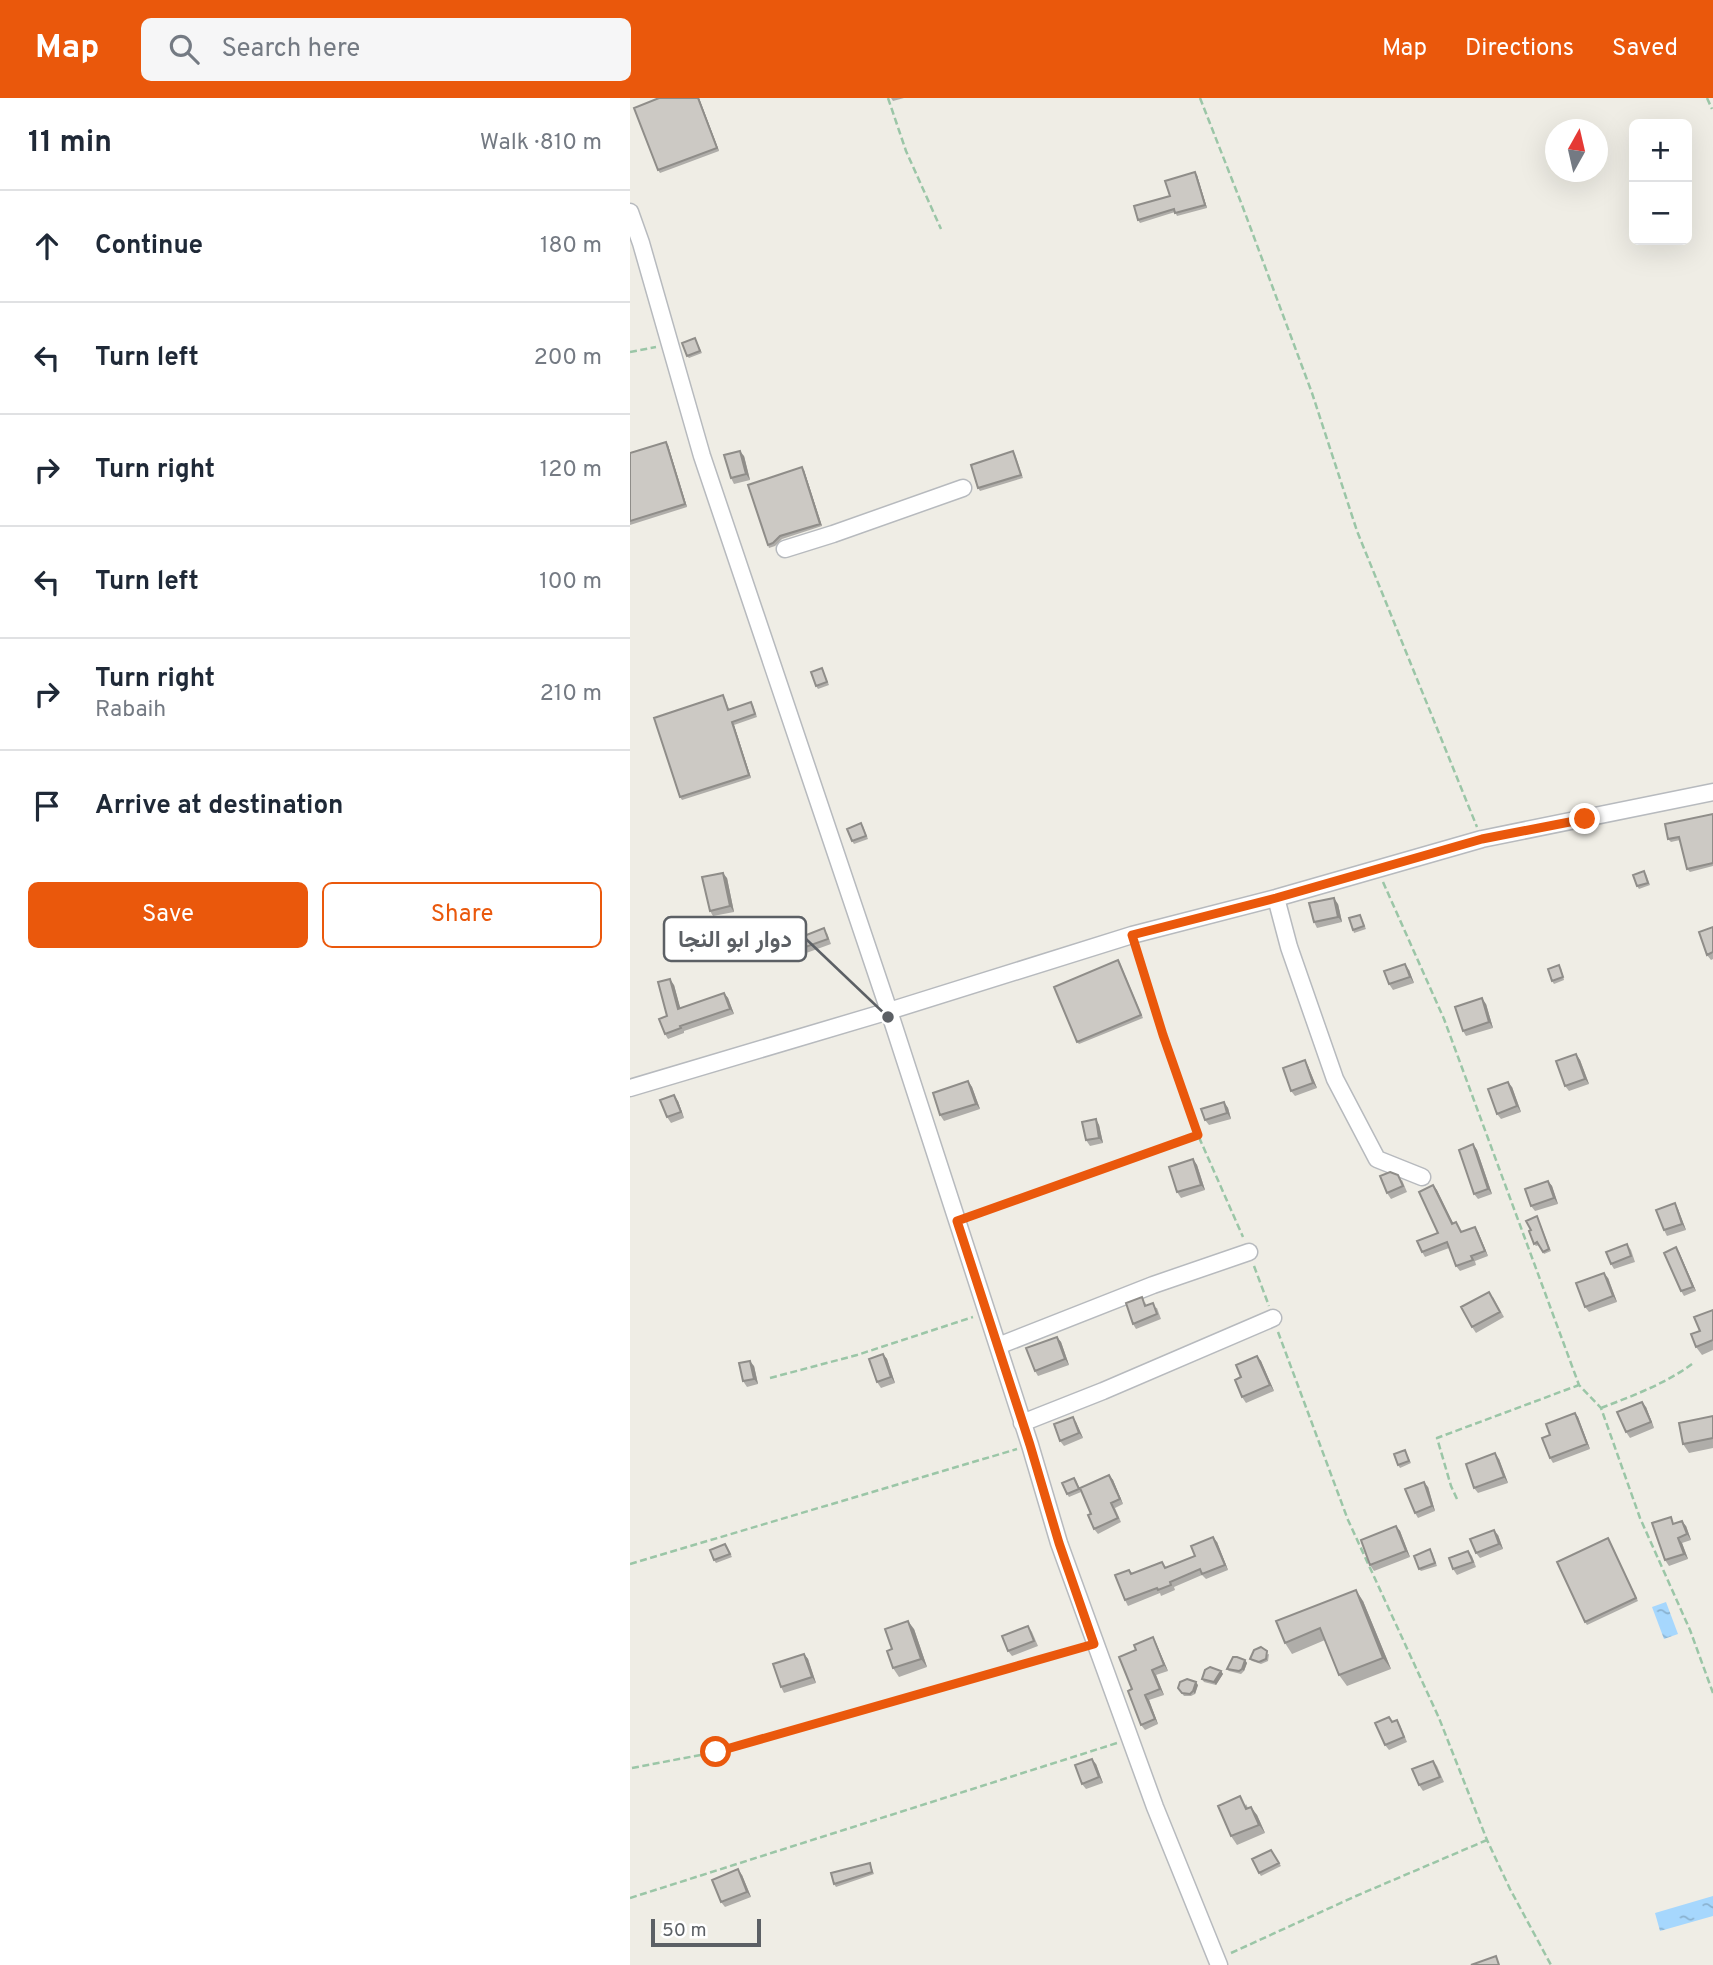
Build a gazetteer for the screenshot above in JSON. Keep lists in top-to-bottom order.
{
  "places": ["دوار ابو النجا"],
  "scale_bar": "50 m",
  "north": "top",
  "page": {
    "header": "Map",
    "search": "Search here",
    "nav": ["Map", "Directions", "Saved"],
    "heading": ["11 min", "Walk · 810 m"],
    "map_buttons": ["+", "−"],
    "list": [
      ["Continue", "180 m"],
      ["Turn left", "200 m"],
      ["Turn right", "120 m"],
      ["Turn left", "100 m"],
      ["Turn right", "Rabaih", "210 m"],
      "Arrive at destination"
    ],
    "buttons": ["Save", "Share"],
    "scale": "50 m"
  }
}
